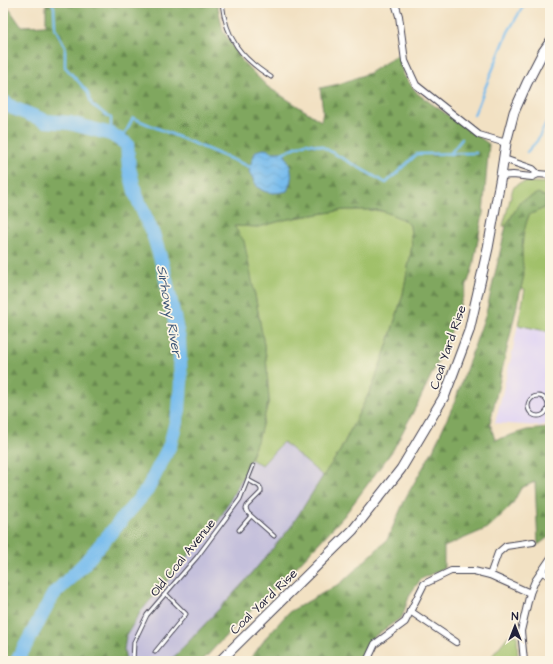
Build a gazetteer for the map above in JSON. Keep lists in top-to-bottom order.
{
  "streets": {
    "main road": ["Coal Yard Rise"],
    "lane": ["Old Coal Avenue"]
  },
  "water": ["Sirhowy River"],
  "north": "top"
}
